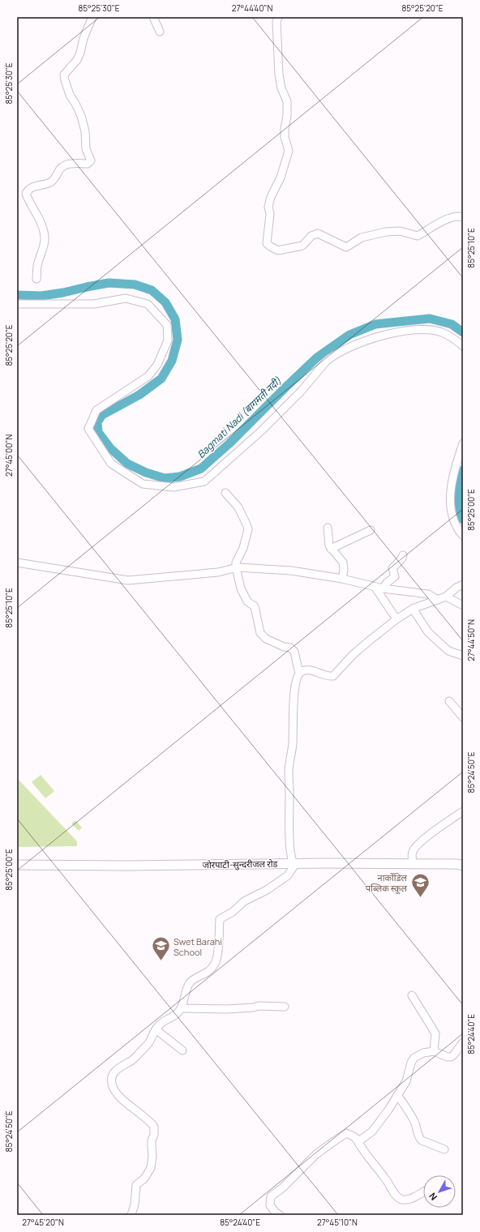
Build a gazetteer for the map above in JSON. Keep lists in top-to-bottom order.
{
  "streets": {
    "main road": ["जोरपाटी-सुन्दरीजल रोड"]
  },
  "water": ["Bagmati Nadi (बागमती नदी)"],
  "places": {
    "school or university": ["नार्कोडिल पब्लिक स्कूल", "Swet Barahi School"]
  },
  "north": "bottom left",
  "coordinates": [
    "85°25'30\"E",
    "27°44'40\"N",
    "85°25'20\"E",
    "85°25'10\"E",
    "27°45'00\"N",
    "85°25'00\"E",
    "27°44'50\"N",
    "85°24'50\"E",
    "85°24'40\"E",
    "27°45'20\"N",
    "27°45'10\"N"
  ]
}
